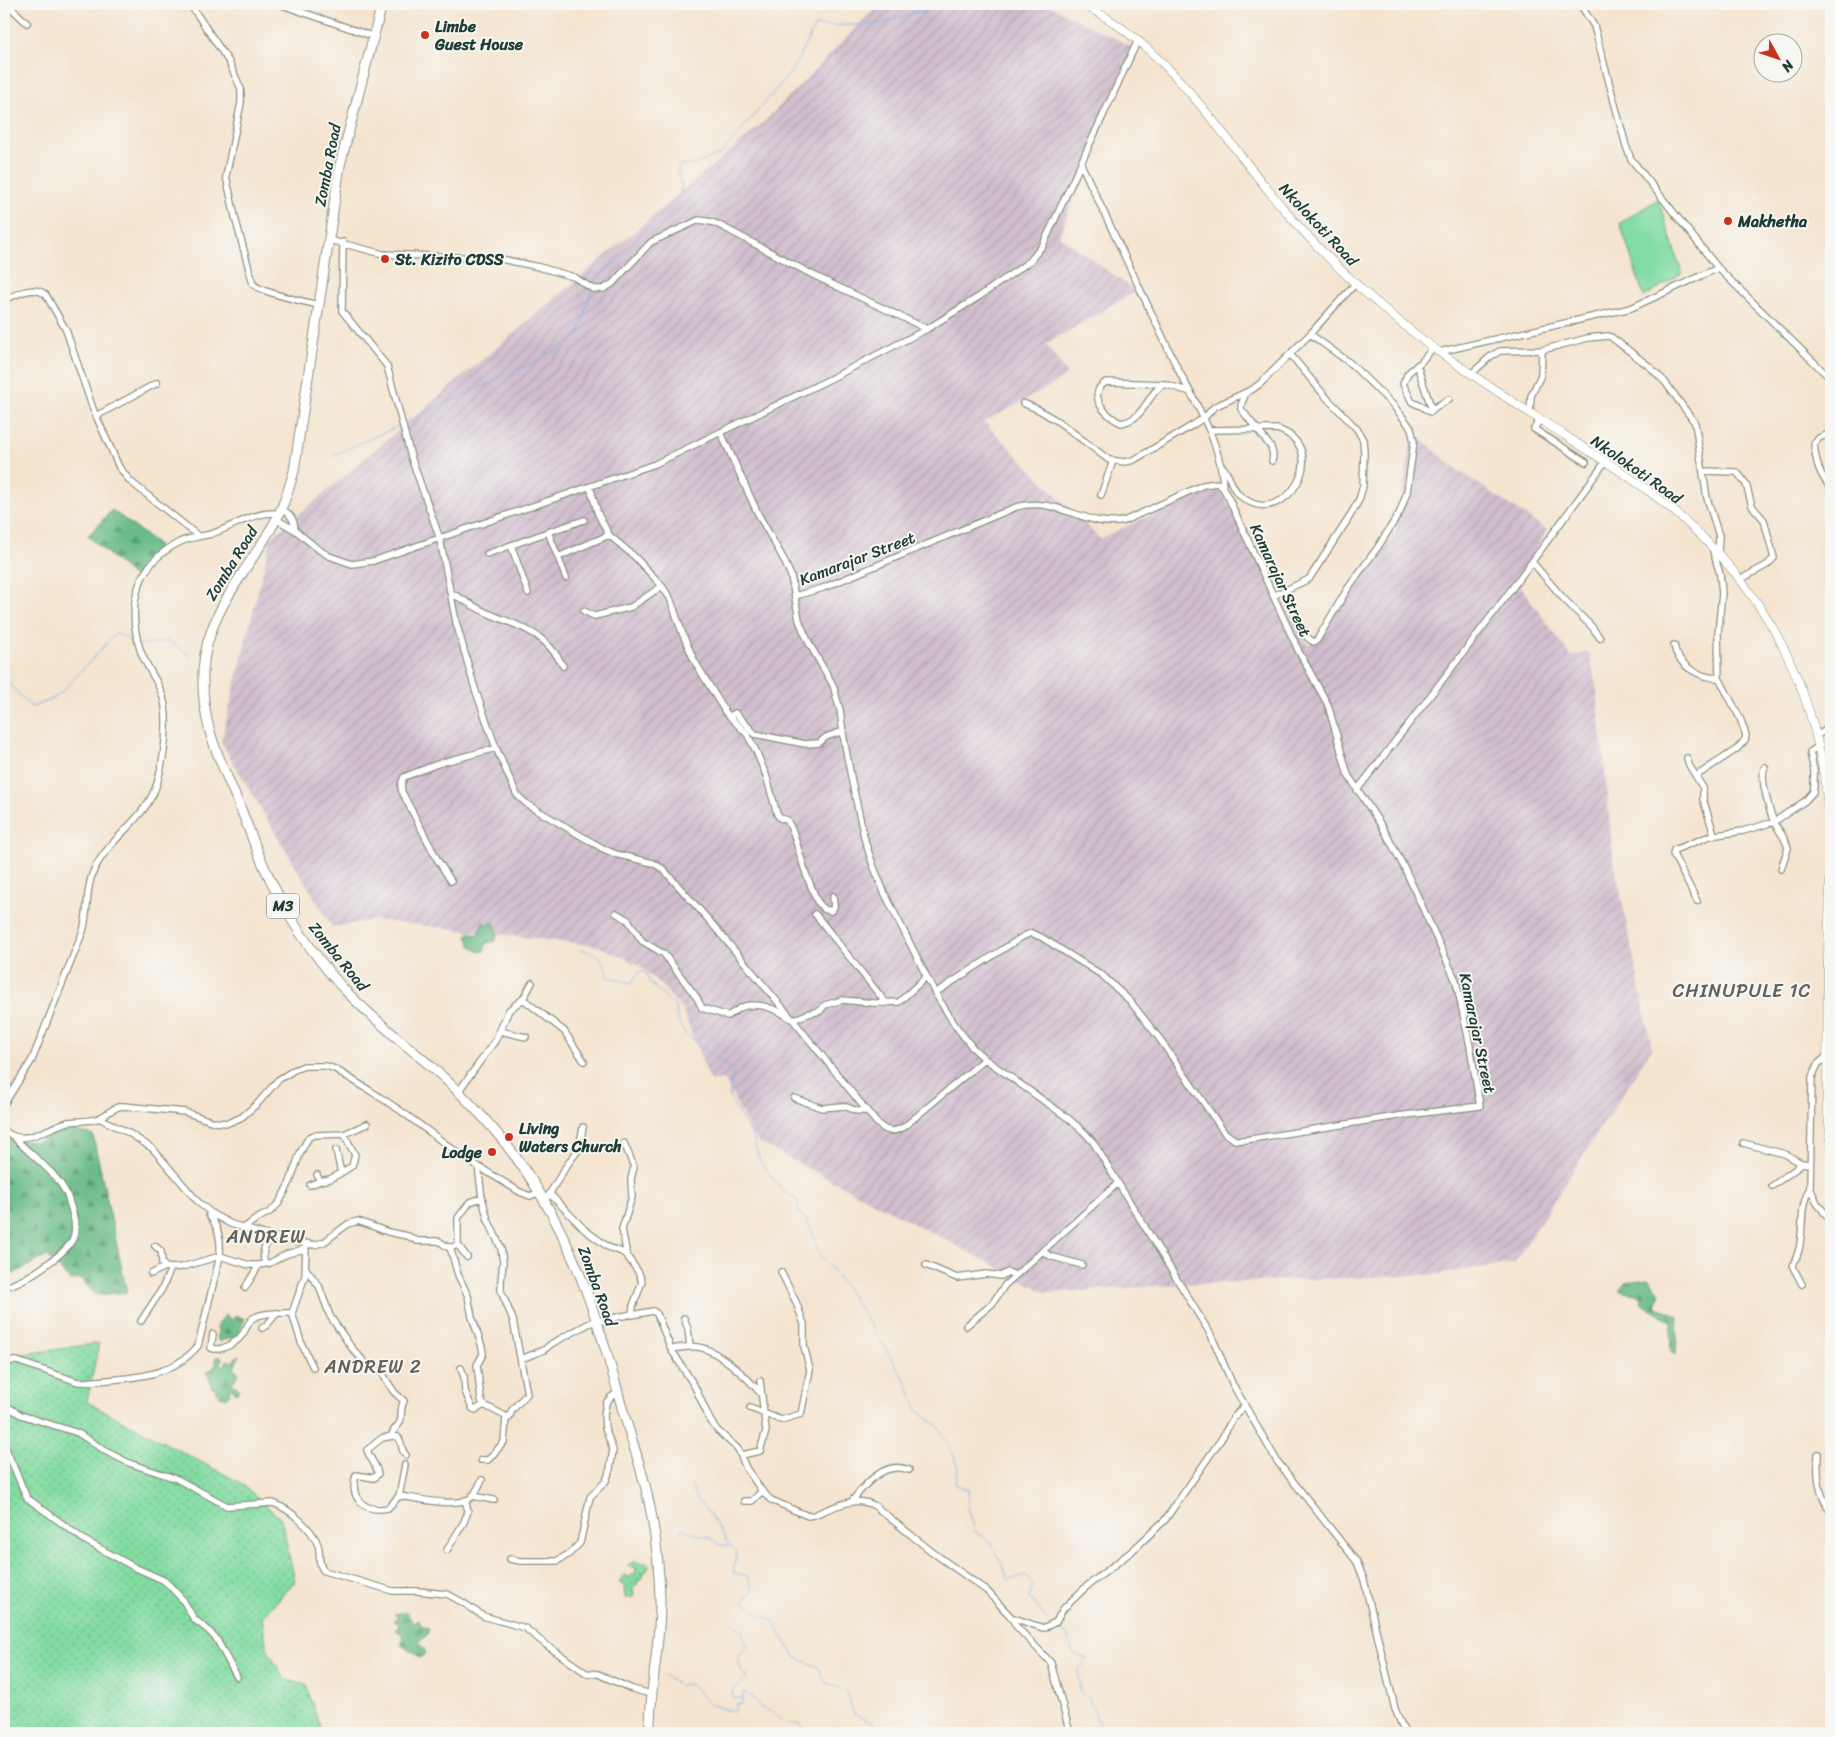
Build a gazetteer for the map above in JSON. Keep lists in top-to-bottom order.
{
  "streets": {
    "highway": ["Zomba Road", "M3"],
    "main road": ["Nkolokoti Road"],
    "street": ["Kamarajar Street"]
  },
  "districts": ["CHINUPULE 1C", "ANDREW", "ANDREW 2"],
  "places": [
    "Limbe Guest House",
    "Makhetha",
    "St. Kizito CDSS",
    "Living Waters Church",
    "Lodge"
  ],
  "north": "bottom right"
}
